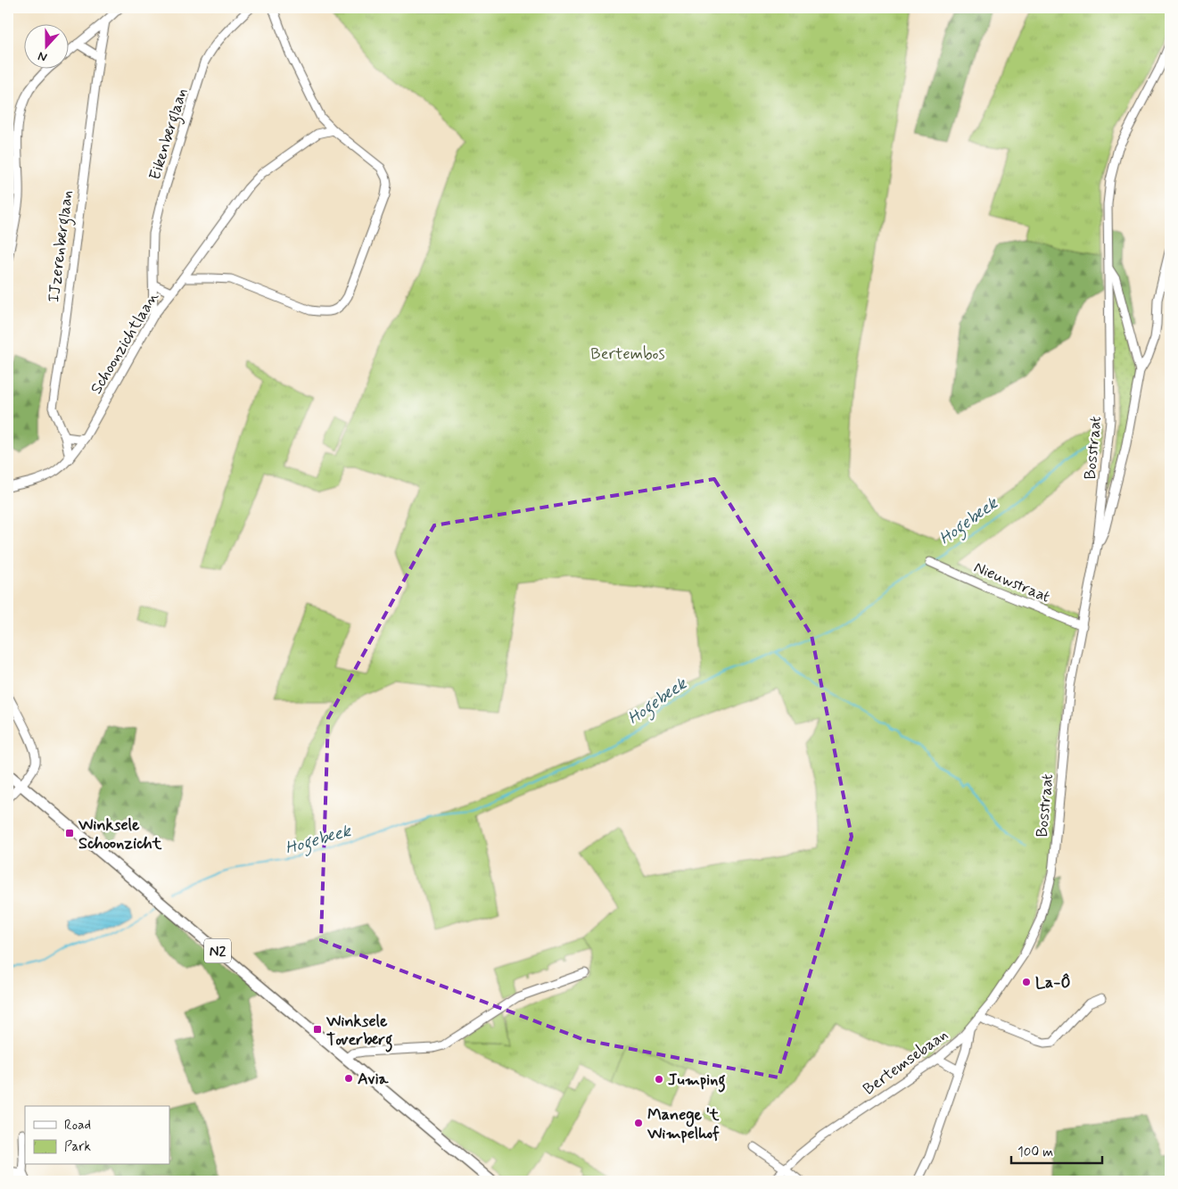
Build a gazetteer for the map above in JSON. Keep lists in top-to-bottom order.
{
  "streets": {
    "main road": ["N2"],
    "street": [
      "Eikenberglaan",
      "IJzerenberglaan",
      "Schoonzichtlaan",
      "Bosstraat",
      "Nieuwstraat",
      "Bertemsebaan"
    ]
  },
  "crossings": [
    ["Eikenberglaan", "Schoonzichtlaan"],
    ["IJzerenberglaan", "Schoonzichtlaan"],
    ["Bosstraat", "Nieuwstraat"],
    ["Bosstraat", "Bertemsebaan"]
  ],
  "water": ["Hogebeek"],
  "parks": ["Bertembos"],
  "places": {
    "transit": ["Winksele Schoonzicht", "Winksele Toverberg"],
    "other": [
      "La-Ô",
      "Avia",
      "Jumping",
      "Manege 't Wimpelhof"
    ]
  },
  "legend": ["Road", "Park"],
  "scale_bar": "100 m",
  "north": "bottom"
}
